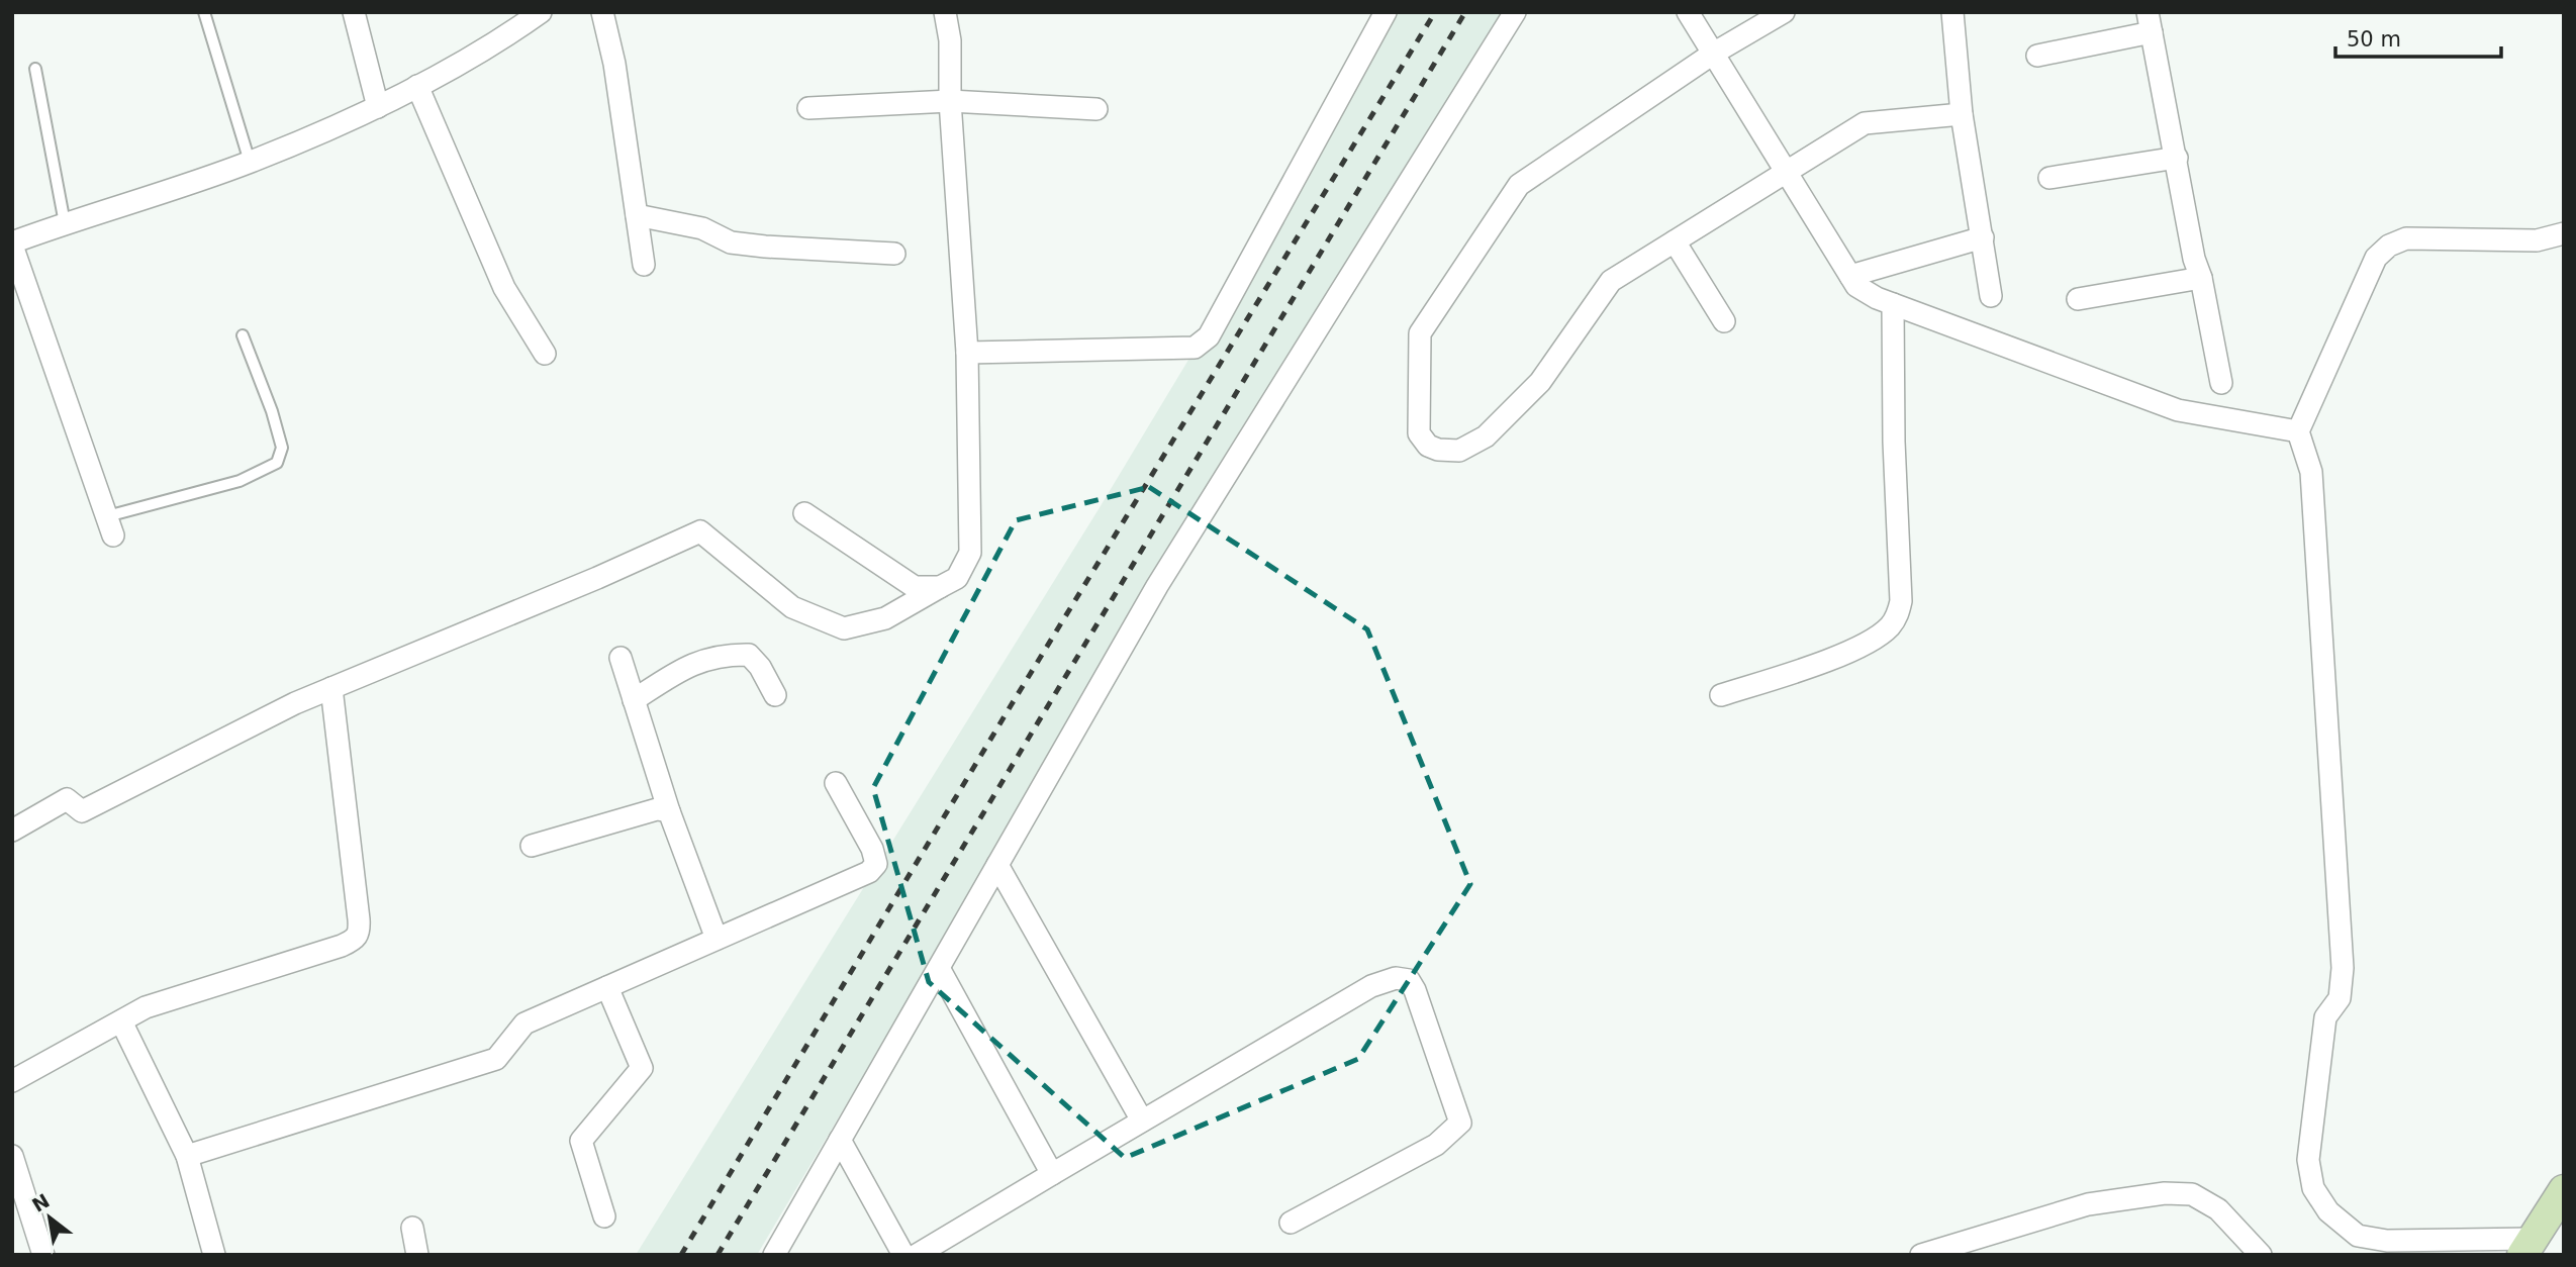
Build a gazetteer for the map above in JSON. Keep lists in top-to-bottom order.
{
  "scale_bar": "50 m",
  "north": "top left"
}
